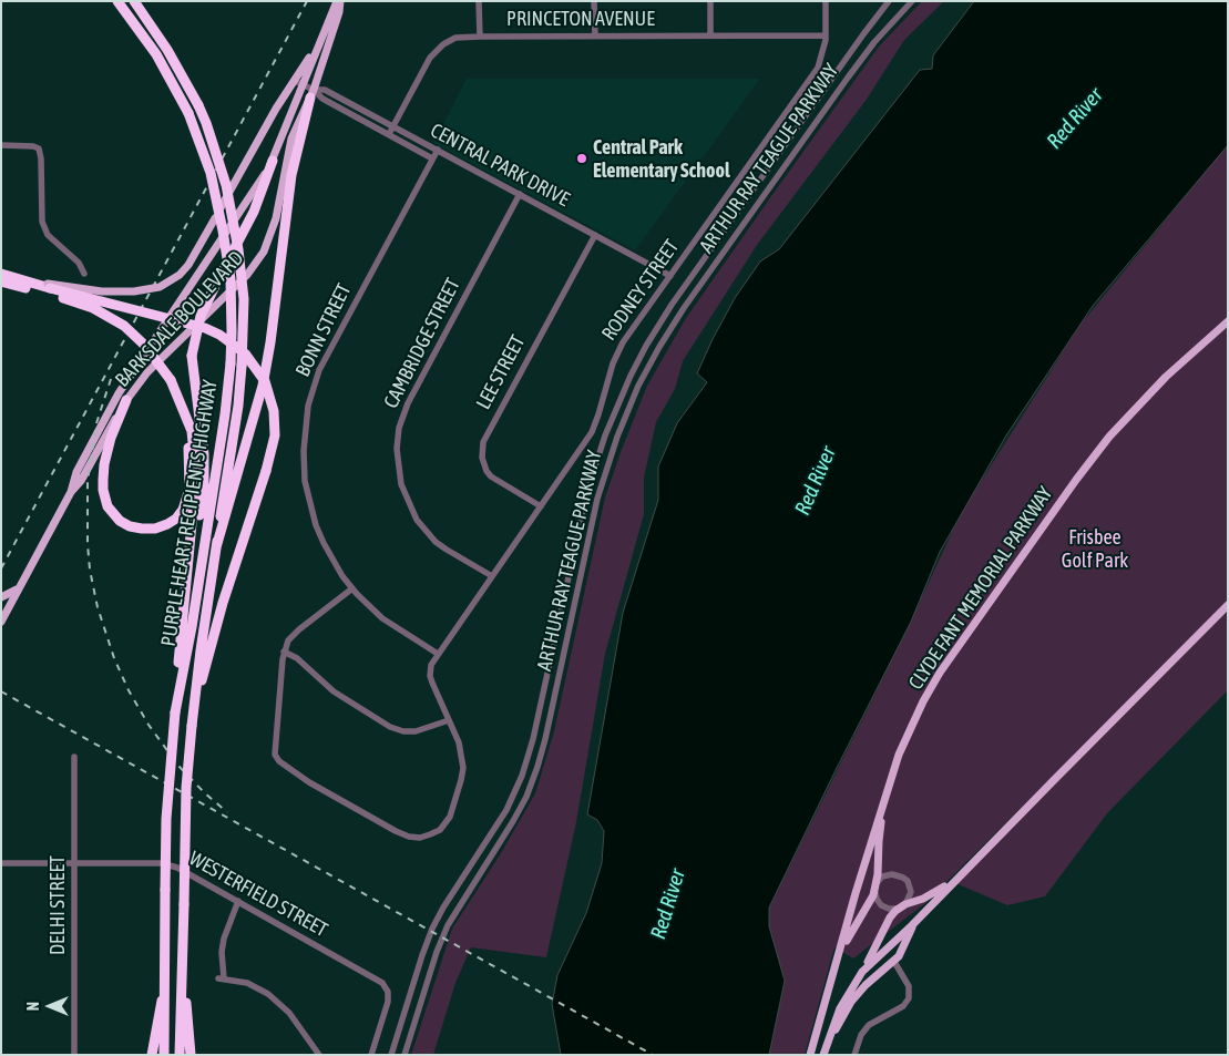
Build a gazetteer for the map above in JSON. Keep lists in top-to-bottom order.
{
  "streets": {
    "highway": ["PURPLE HEART RECIPIENTS HIGHWAY"],
    "main road": ["BARKSDALE BOULEVARD", "CLYDE FANT MEMORIAL PARKWAY"],
    "street": [
      "PRINCETON AVENUE",
      "ARTHUR RAY TEAGUE PARKWAY",
      "CENTRAL PARK DRIVE",
      "RODNEY STREET",
      "BONN STREET",
      "CAMBRIDGE STREET",
      "LEE STREET",
      "WESTERFIELD STREET",
      "DELHI STREET"
    ]
  },
  "crossings": [
    ["PRINCETON AVENUE", "CENTRAL PARK DRIVE"],
    ["PRINCETON AVENUE", "RODNEY STREET"],
    ["CENTRAL PARK DRIVE", "RODNEY STREET"],
    ["CENTRAL PARK DRIVE", "BARKSDALE BOULEVARD"],
    ["CENTRAL PARK DRIVE", "BONN STREET"],
    ["CENTRAL PARK DRIVE", "CAMBRIDGE STREET"],
    ["CENTRAL PARK DRIVE", "LEE STREET"],
    ["RODNEY STREET", "BONN STREET"],
    ["RODNEY STREET", "CAMBRIDGE STREET"],
    ["RODNEY STREET", "LEE STREET"],
    ["WESTERFIELD STREET", "DELHI STREET"]
  ],
  "water": ["Red River"],
  "parks": ["Frisbee Golf Park"],
  "places": ["Central Park Elementary School"],
  "north": "left"
}
